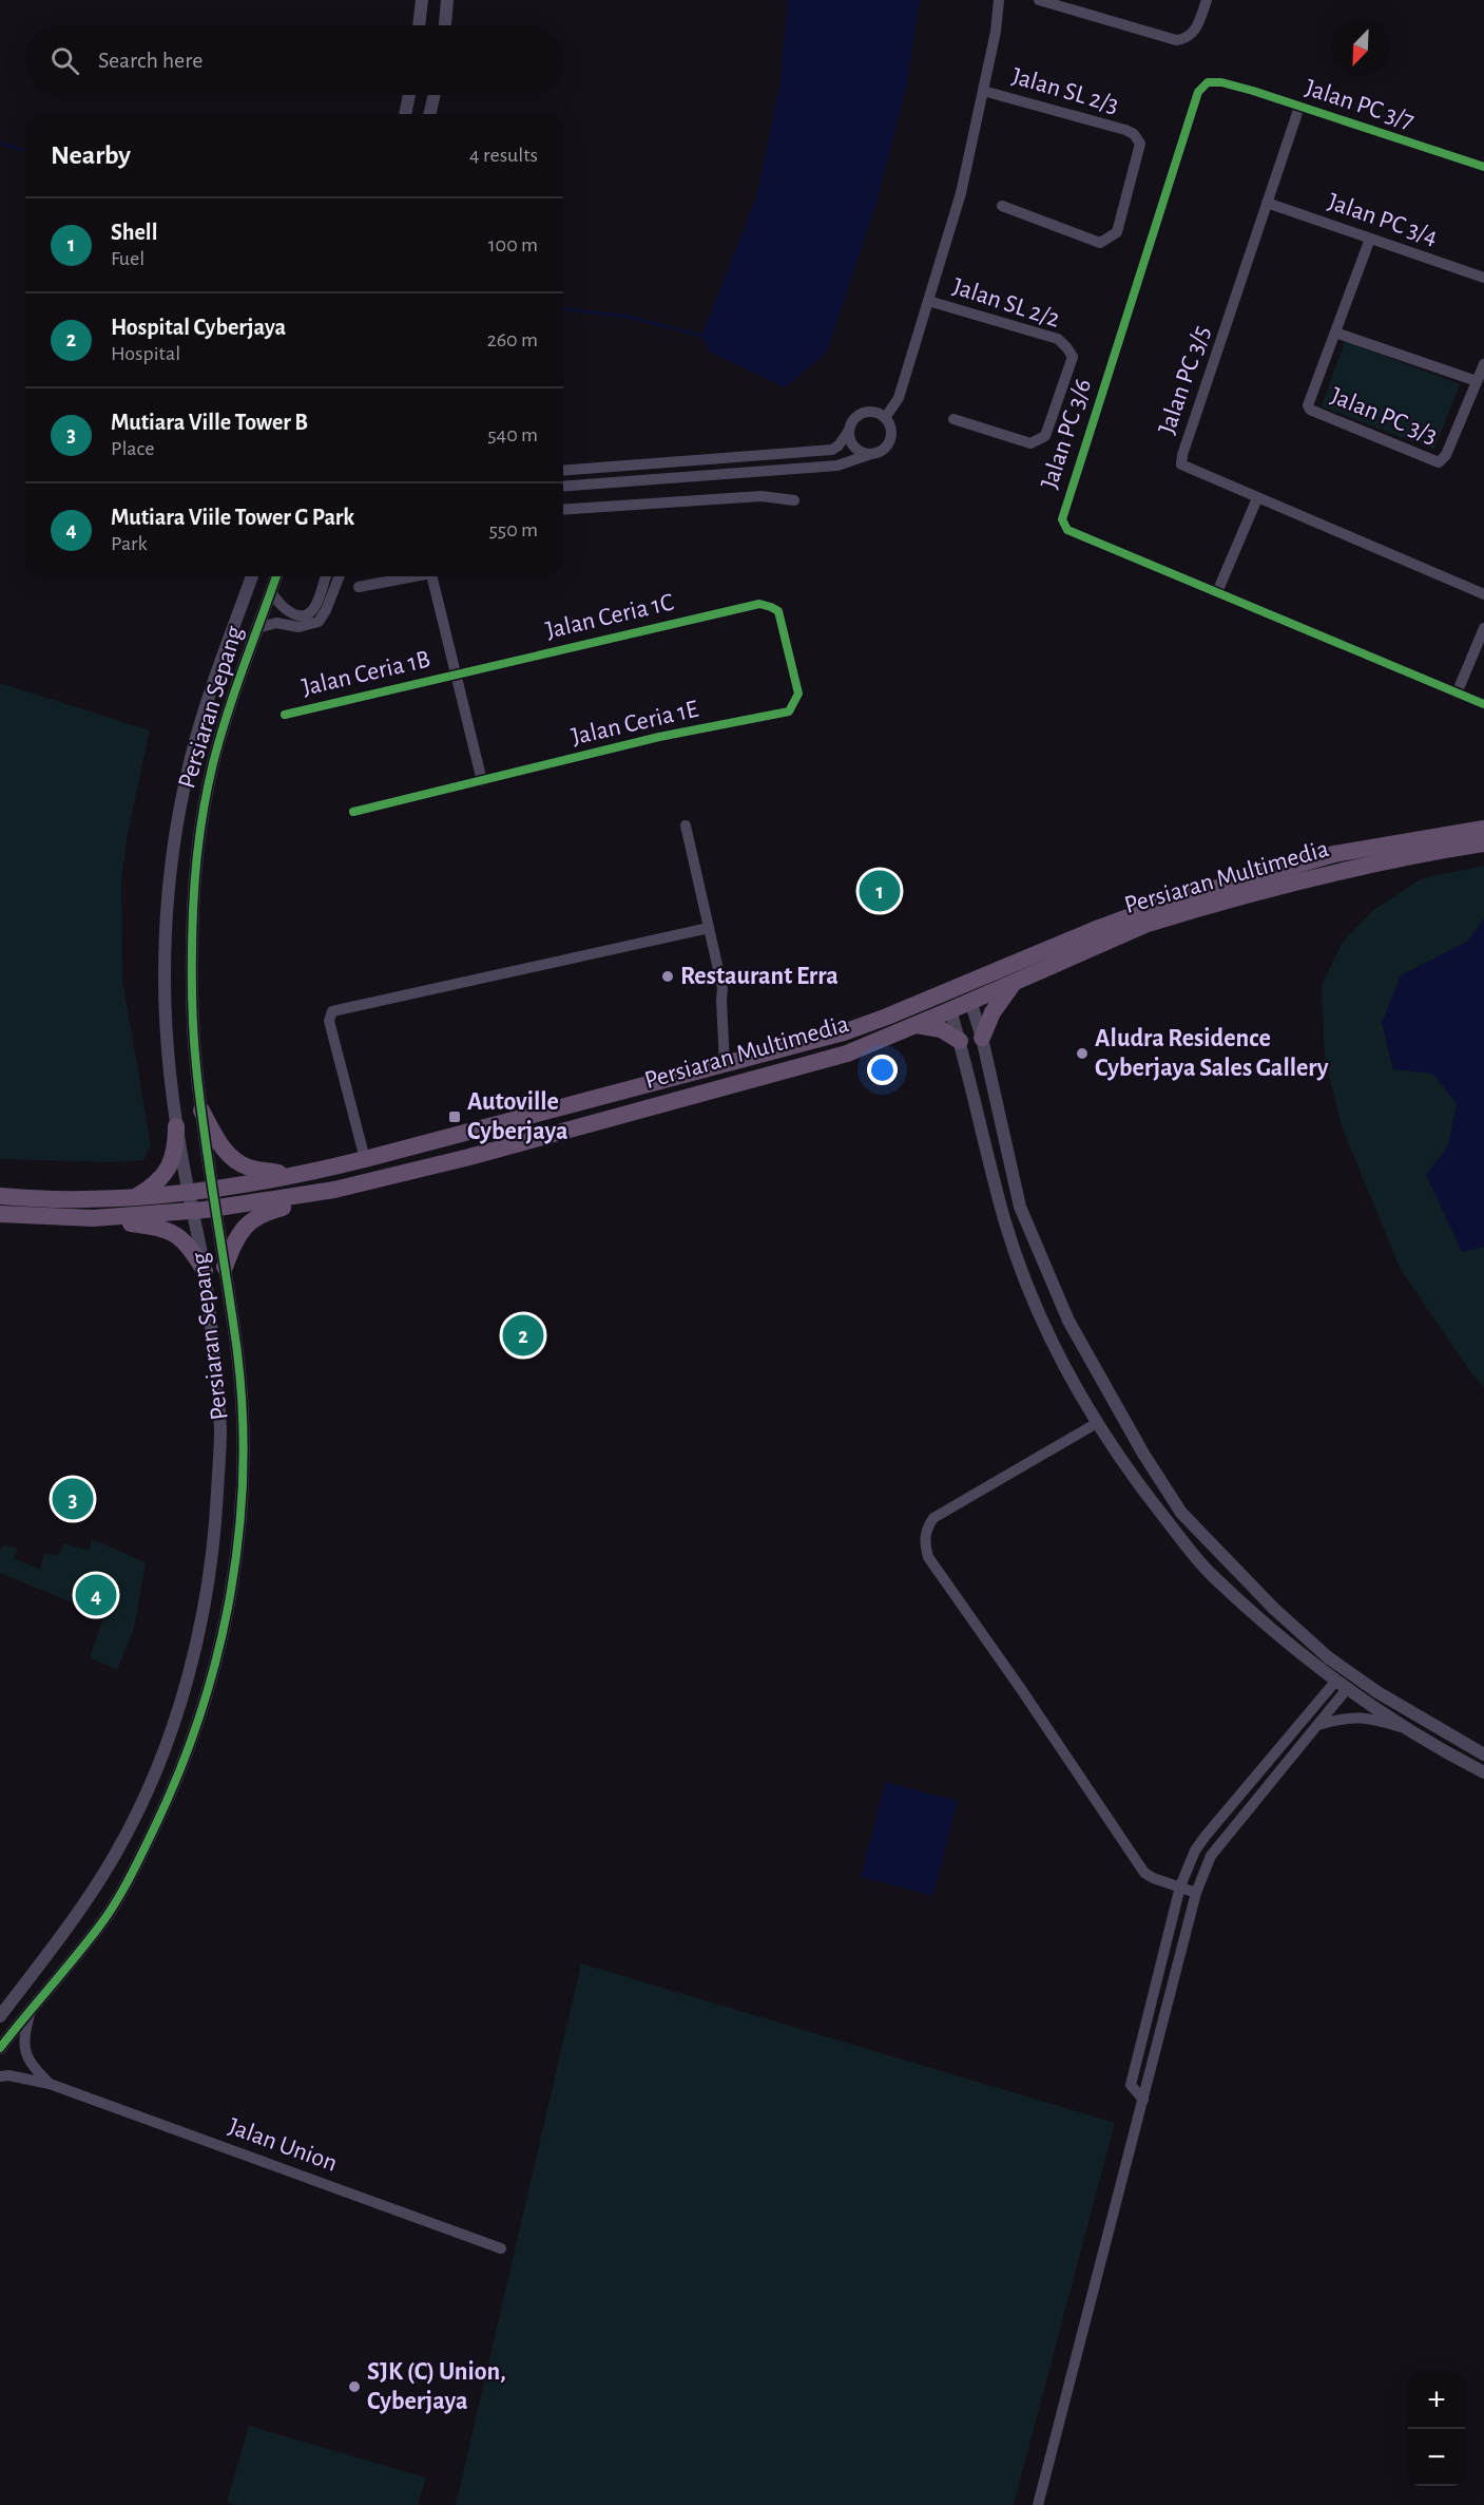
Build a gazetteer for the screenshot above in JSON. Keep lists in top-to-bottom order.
{
  "streets": {
    "main road": ["Persiaran Multimedia"],
    "street": [
      "Jalan SL 2/3",
      "Jalan PC 3/7",
      "Jalan PC 3/4",
      "Jalan SL 2/2",
      "Jalan PC 3/5",
      "Jalan PC 3/3",
      "Jalan PC 3/6",
      "Jalan Ceria 1C",
      "Jalan Ceria 1B",
      "Persiaran Sepang",
      "Jalan Ceria 1E",
      "Jalan Union"
    ]
  },
  "crossings": [
    ["Jalan PC 3/7", "Jalan PC 3/5"],
    ["Jalan PC 3/7", "Jalan PC 3/6"],
    ["Jalan PC 3/4", "Jalan PC 3/5"],
    ["Jalan PC 3/4", "Jalan PC 3/3"],
    ["Jalan Ceria 1C", "Jalan Ceria 1B"],
    ["Jalan Ceria 1C", "Jalan Ceria 1E"],
    ["Persiaran Sepang", "Persiaran Multimedia"],
    ["Persiaran Sepang", "Jalan Union"]
  ],
  "places": {
    "other": ["Restaurant Erra", "Aludra Residence Cyberjaya Sales Gallery", "SJK (C) Union, Cyberjaya"],
    "transit": ["Autoville Cyberjaya"]
  },
  "north": "bottom left",
  "page": {
    "search": "Search here",
    "heading": ["Nearby", "4 results"],
    "list": [
      {
        "mark": "1",
        "name": "Shell",
        "note": "Fuel",
        "value": "100 m"
      },
      {
        "mark": "2",
        "name": "Hospital Cyberjaya",
        "note": "Hospital",
        "value": "260 m"
      },
      {
        "mark": "3",
        "name": "Mutiara Ville Tower B",
        "note": "Place",
        "value": "540 m"
      },
      {
        "mark": "4",
        "name": "Mutiara Viile Tower G Park",
        "note": "Park",
        "value": "550 m"
      }
    ],
    "pins": [
      "1",
      "2",
      "3",
      "4"
    ],
    "map_buttons": ["+", "−"]
  }
}
